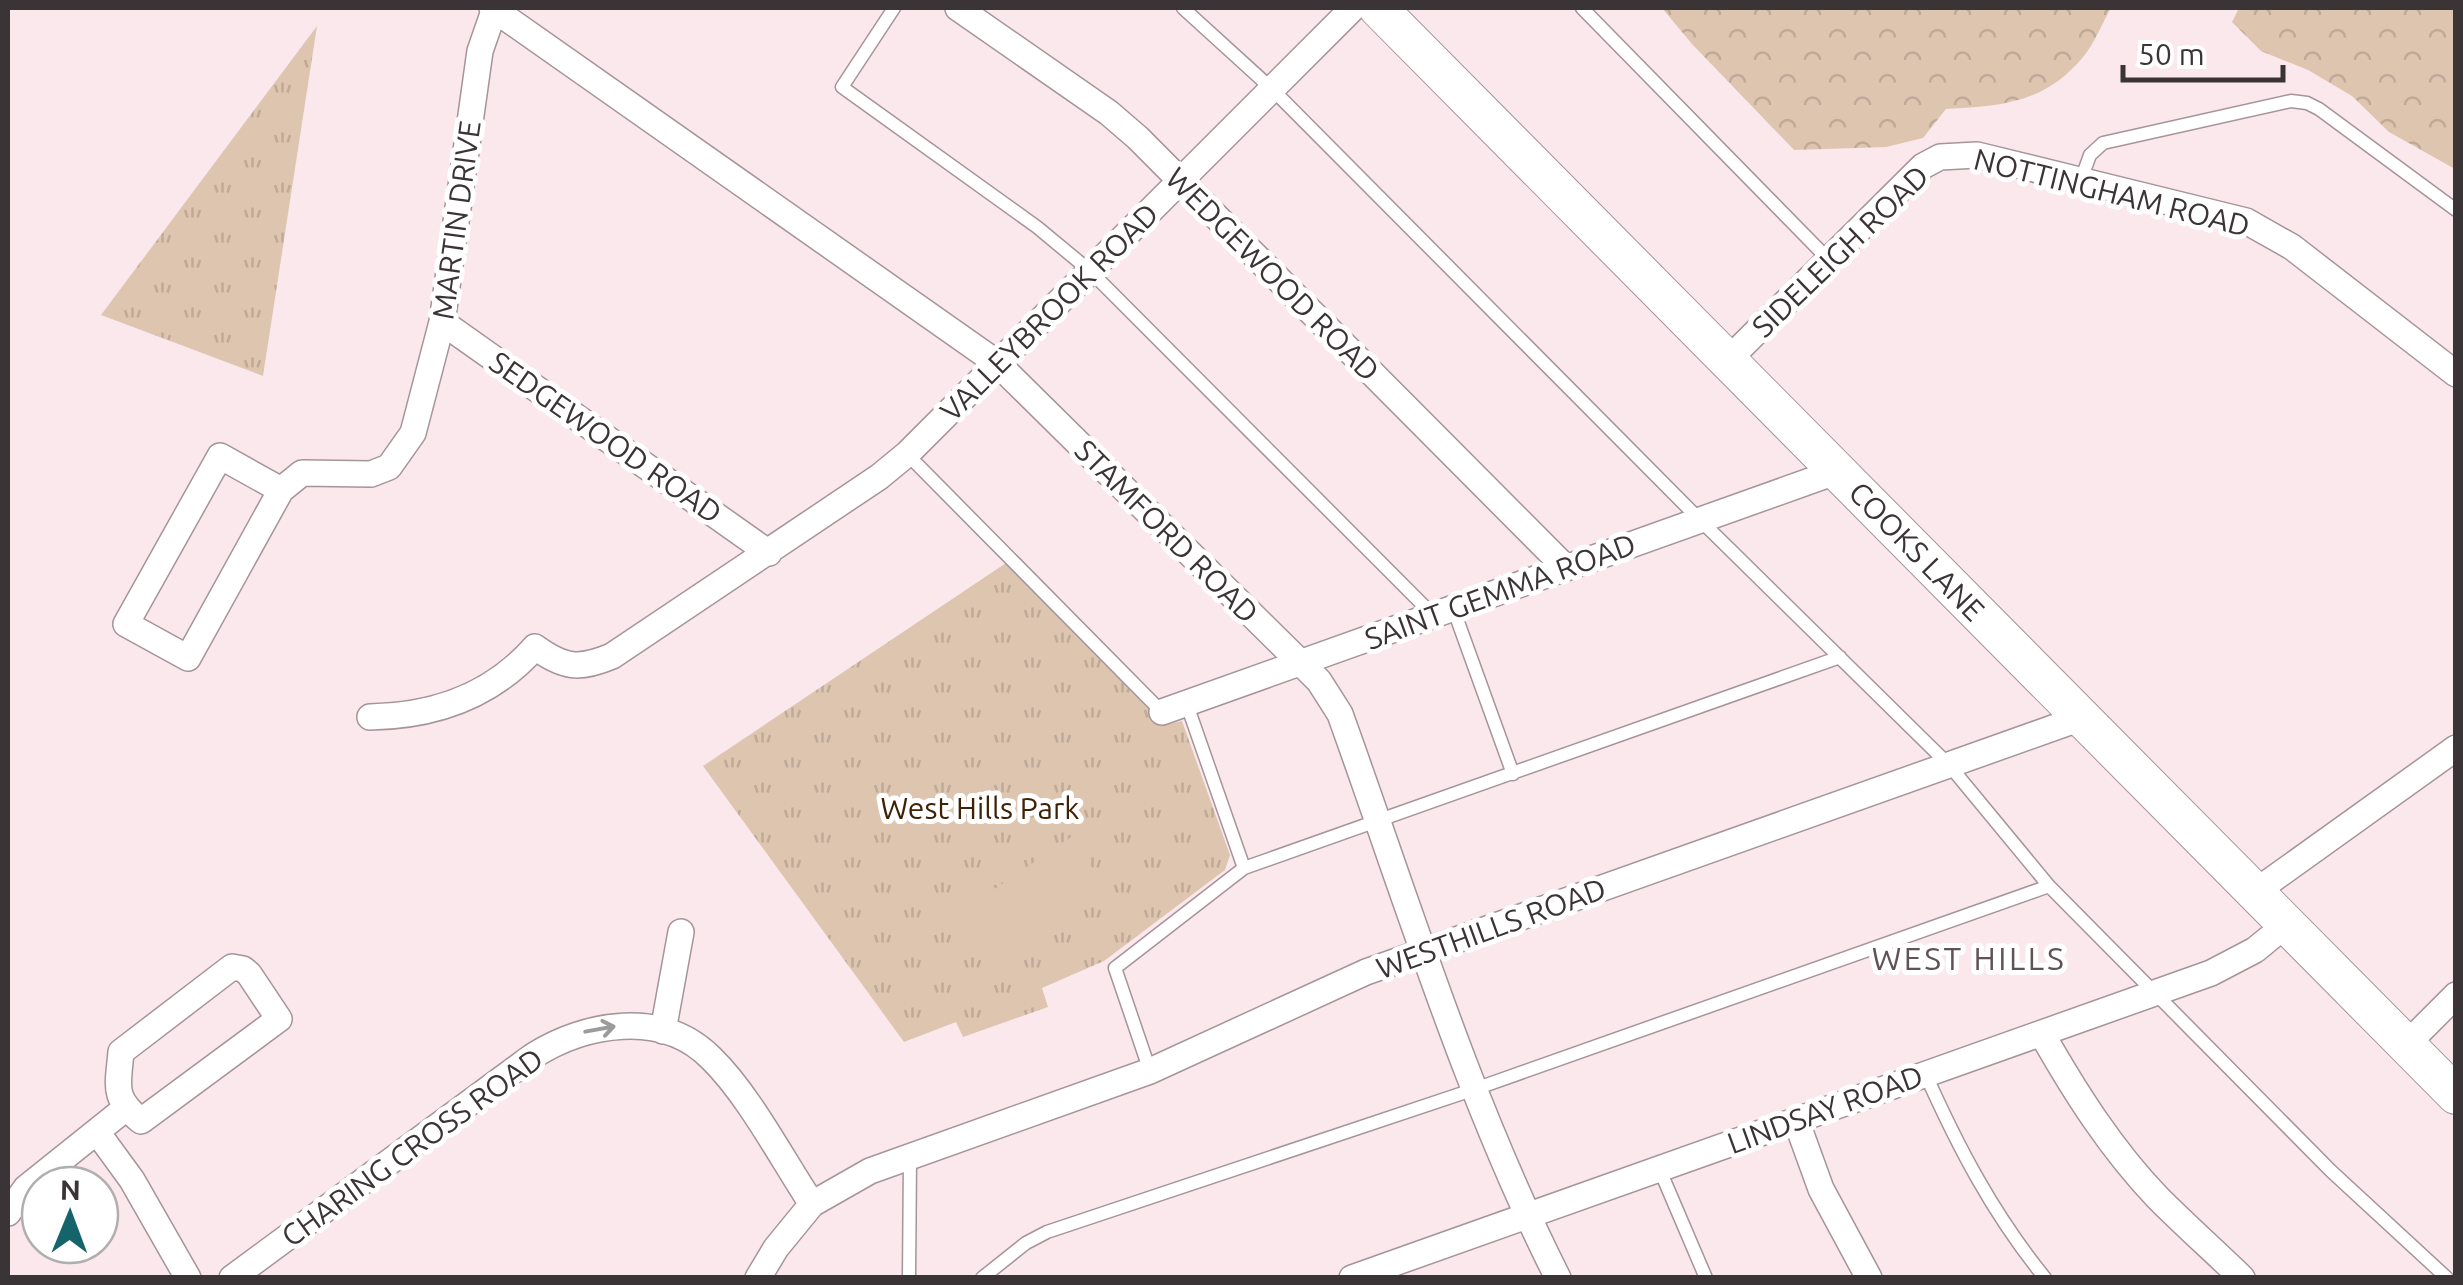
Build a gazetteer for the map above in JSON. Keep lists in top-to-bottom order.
{
  "streets": {
    "main road": ["COOKS LANE"],
    "street": [
      "NOTTINGHAM ROAD",
      "MARTIN DRIVE",
      "SIDELEIGH ROAD",
      "WEDGEWOOD ROAD",
      "VALLEYBROOK ROAD",
      "SEDGEWOOD ROAD",
      "STAMFORD ROAD",
      "SAINT GEMMA ROAD",
      "WESTHILLS ROAD",
      "LINDSAY ROAD",
      "CHARING CROSS ROAD"
    ]
  },
  "crossings": [
    ["NOTTINGHAM ROAD", "SIDELEIGH ROAD"],
    ["MARTIN DRIVE", "SEDGEWOOD ROAD"],
    ["MARTIN DRIVE", "STAMFORD ROAD"],
    ["SIDELEIGH ROAD", "COOKS LANE"],
    ["WEDGEWOOD ROAD", "VALLEYBROOK ROAD"],
    ["WEDGEWOOD ROAD", "SAINT GEMMA ROAD"],
    ["VALLEYBROOK ROAD", "SEDGEWOOD ROAD"],
    ["VALLEYBROOK ROAD", "STAMFORD ROAD"],
    ["STAMFORD ROAD", "SAINT GEMMA ROAD"],
    ["STAMFORD ROAD", "WESTHILLS ROAD"],
    ["STAMFORD ROAD", "LINDSAY ROAD"],
    ["COOKS LANE", "SAINT GEMMA ROAD"],
    ["COOKS LANE", "WESTHILLS ROAD"],
    ["COOKS LANE", "LINDSAY ROAD"],
    ["WESTHILLS ROAD", "CHARING CROSS ROAD"]
  ],
  "one_way": ["CHARING CROSS ROAD"],
  "districts": ["WEST HILLS"],
  "parks": ["West Hills Park"],
  "scale_bar": "50 m",
  "north": "top"
}
